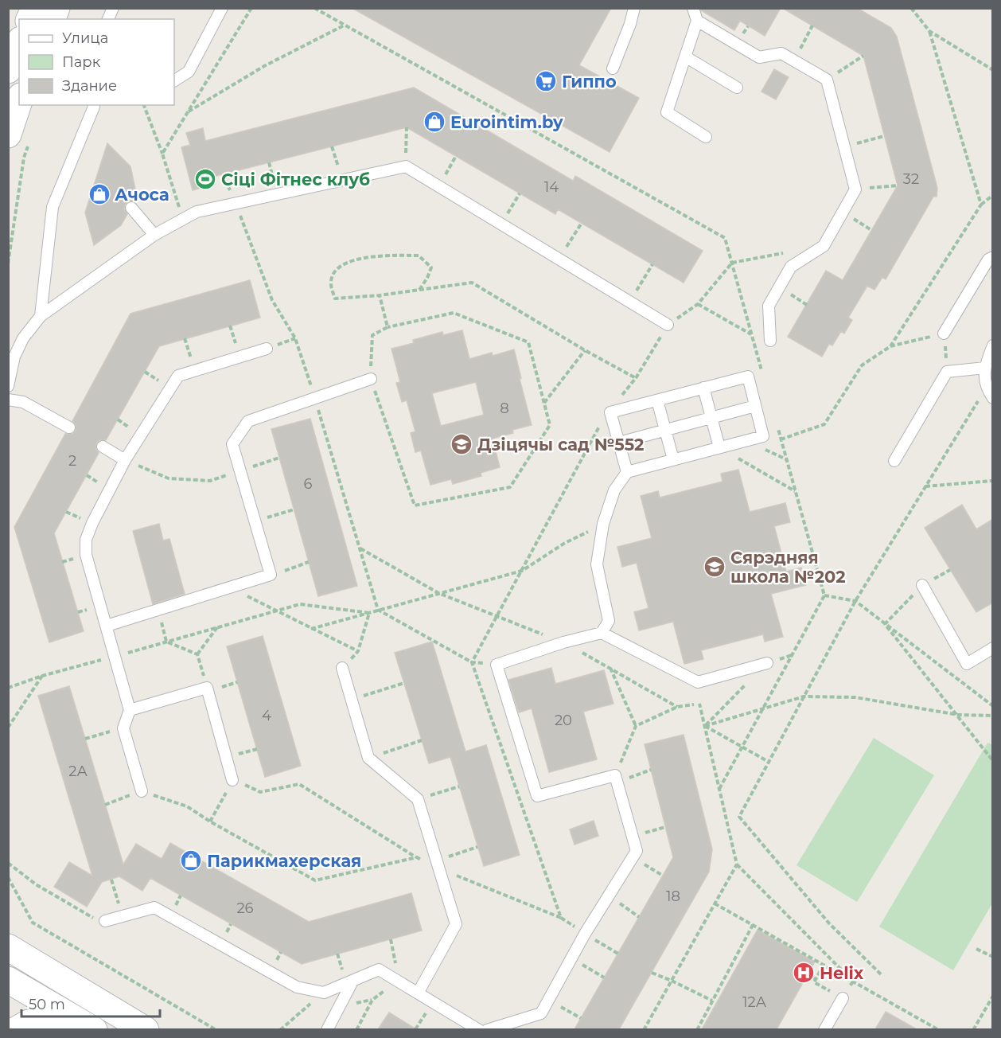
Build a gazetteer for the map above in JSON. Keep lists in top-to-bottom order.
{
  "places": {
    "supermarket": ["Гиппо"],
    "shop": ["Eurointim.by", "Ачоса", "Парикмахерская"],
    "sports": ["Сіці Фітнес клуб"],
    "school or university": ["Дзіцячы сад №552", "Сярэдняя школа №202"],
    "hospital": ["Helix"]
  },
  "house_numbers": [
    "32",
    "14",
    "8",
    "2",
    "6",
    "4",
    "20",
    "2А",
    "18",
    "26",
    "12А"
  ],
  "legend": ["Улица", "Парк", "Здание"],
  "scale_bar": "50 m"
}
